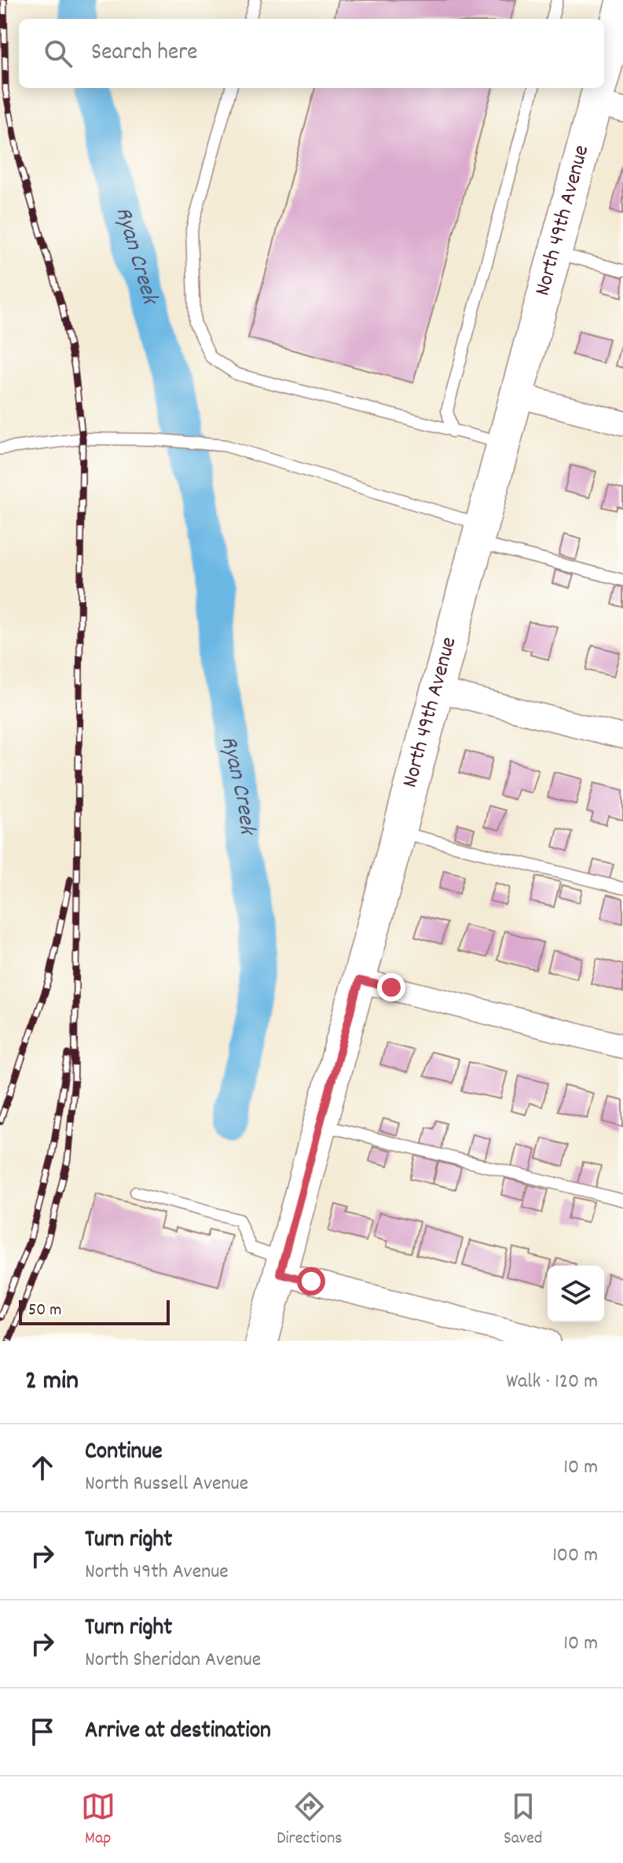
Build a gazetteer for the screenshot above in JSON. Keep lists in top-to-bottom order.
{
  "streets": {
    "street": ["North 49th Avenue"]
  },
  "water": ["Ryan Creek"],
  "scale_bar": "50 m",
  "page": {
    "search": "Search here",
    "scale": "50 m",
    "heading": ["2 min", "Walk · 120 m"],
    "list": [
      ["Continue", "North Russell Avenue", "10 m"],
      ["Turn right", "North 49th Avenue", "100 m"],
      ["Turn right", "North Sheridan Avenue", "10 m"],
      "Arrive at destination"
    ],
    "nav": ["Map", "Directions", "Saved"]
  }
}
